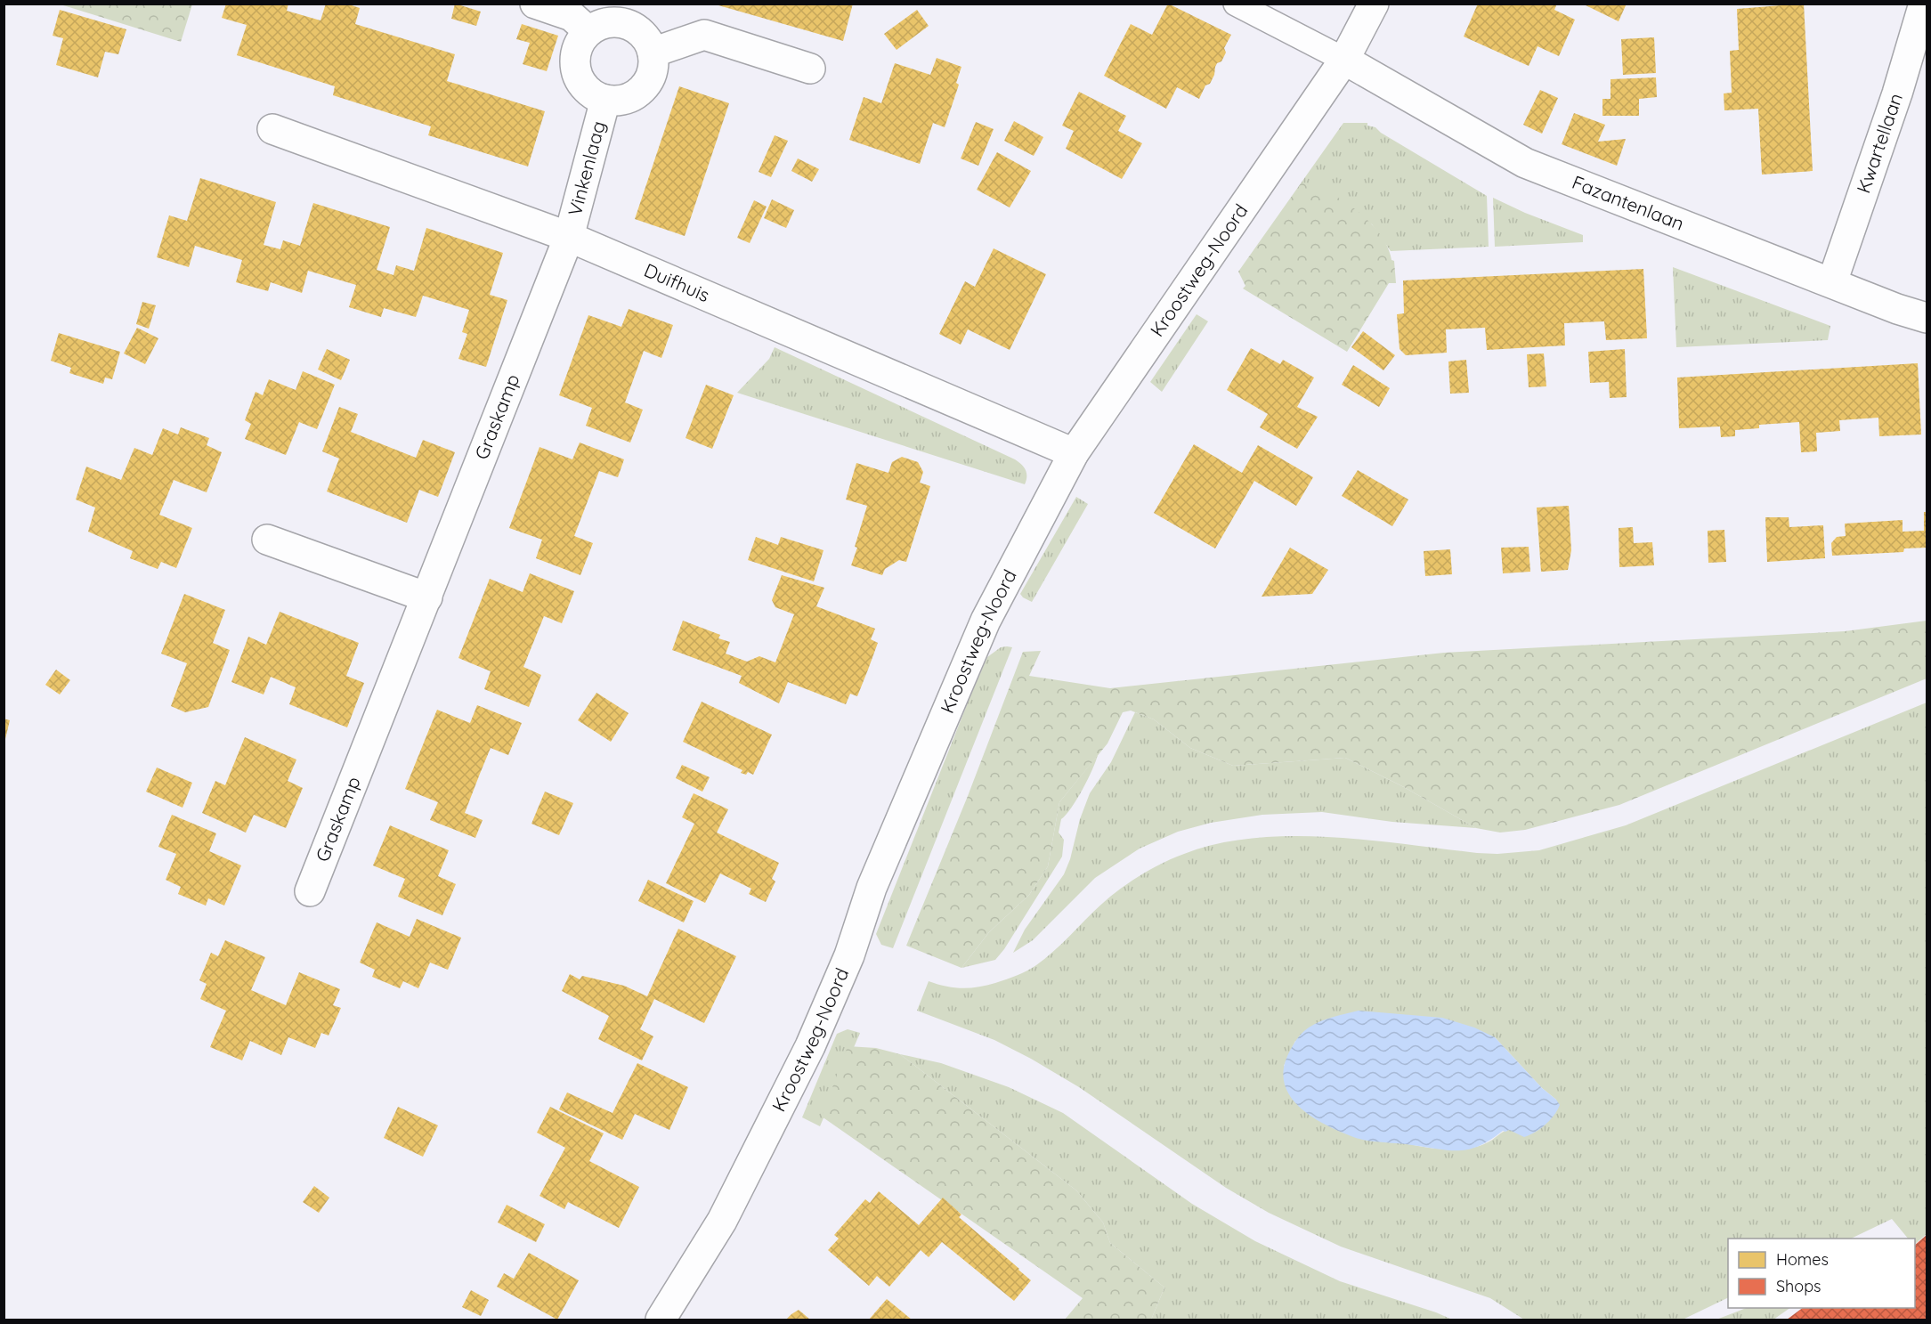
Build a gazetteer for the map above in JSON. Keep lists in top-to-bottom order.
{
  "streets": {
    "street": [
      "Kwartellaan",
      "Vinkenlaag",
      "Fazantenlaan",
      "Kroostweg-Noord",
      "Duifhuis",
      "Graskamp"
    ]
  },
  "crossings": [
    ["Kwartellaan", "Fazantenlaan"],
    ["Vinkenlaag", "Duifhuis"],
    ["Vinkenlaag", "Graskamp"],
    ["Fazantenlaan", "Kroostweg-Noord"],
    ["Kroostweg-Noord", "Duifhuis"],
    ["Duifhuis", "Graskamp"]
  ],
  "legend": ["Homes", "Shops"]
}
